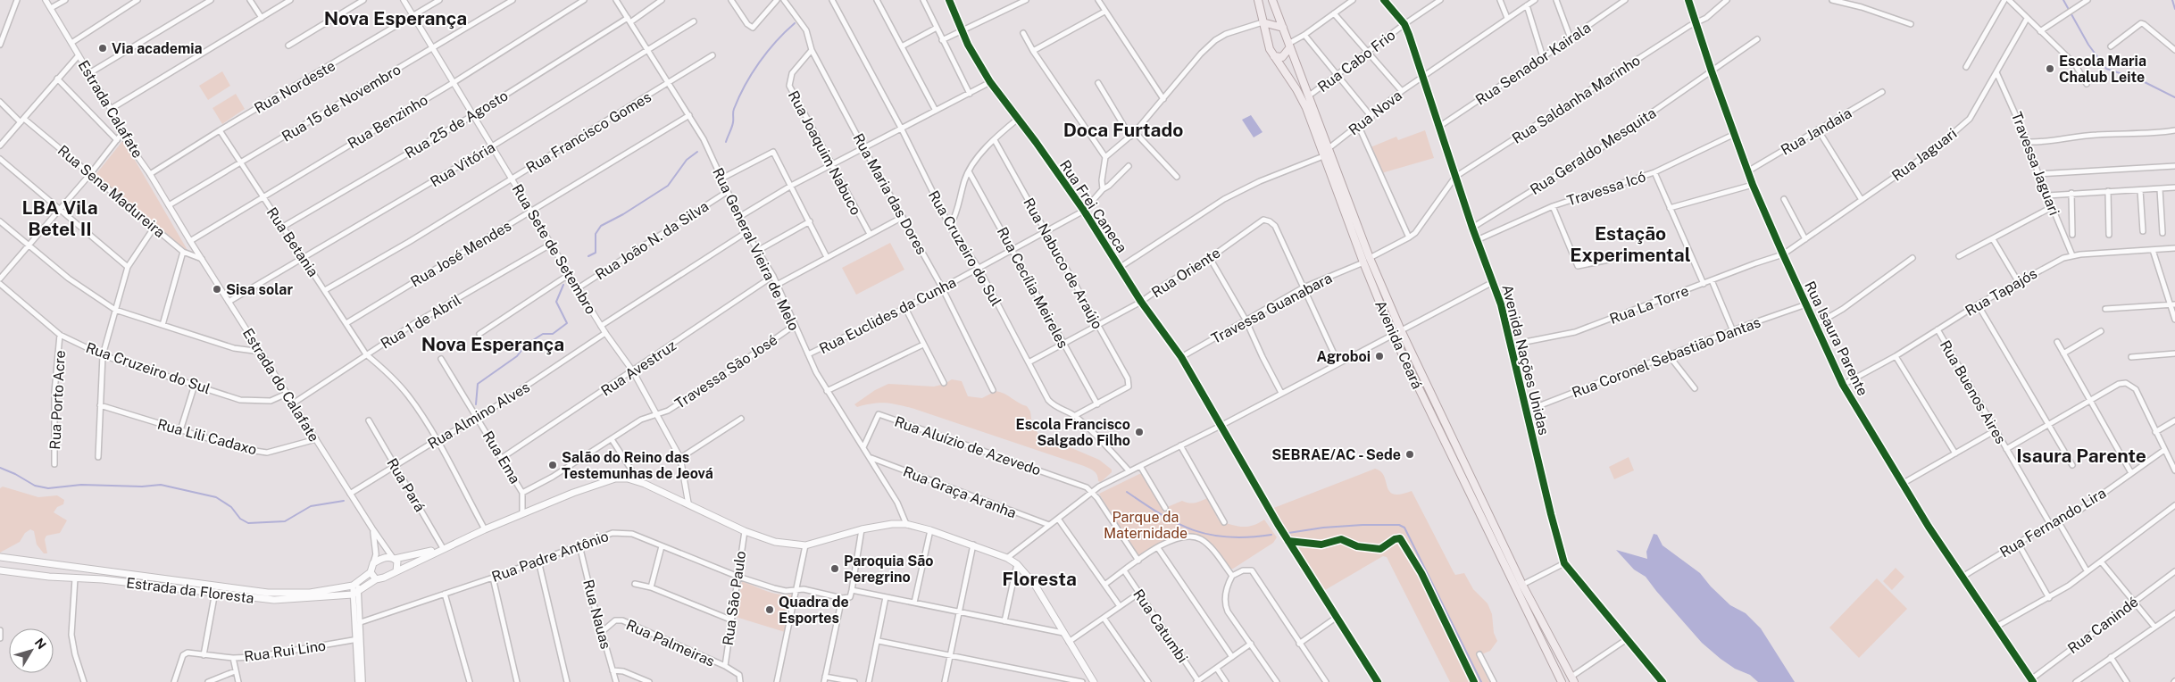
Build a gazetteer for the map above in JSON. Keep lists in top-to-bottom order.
{
  "streets": {
    "main road": ["Avenida Ceará", "Estrada da Floresta"],
    "street": [
      "Rua Cabo Frio",
      "Rua Senador Kairala",
      "Rua Nordeste",
      "Rua Saldanha Marinho",
      "Rua 15 de Novembro",
      "Estrada Calafate",
      "Rua Nova",
      "Rua Benzinho",
      "Rua 25 de Agosto",
      "Rua Jandaia",
      "Rua Francisco Gomes",
      "Rua Geraldo Mesquita",
      "Rua Joaquim Nabuco",
      "Rua Jaguari",
      "Travessa Jaguari",
      "Rua Vitória",
      "Travessa Icó",
      "Rua Sena Madureira",
      "Rua Maria das Dores",
      "Rua Frei Caneca",
      "Rua João N. da Silva",
      "Rua Betania",
      "Rua Cruzeiro do Sul",
      "Rua Sete de Setembro",
      "Rua General Vieira de Melo",
      "Rua José Mendes",
      "Rua Nabuco de Araújo",
      "Rua Oriente",
      "Rua Cecília Meireles",
      "Rua Tapajós",
      "Rua La Torre",
      "Travessa Guanabara",
      "Rua Euclides da Cunha",
      "Rua 1 de Abril",
      "Rua Isaura Parente",
      "Rua Coronel Sebastião Dantas",
      "Avenida Nações Unidas",
      "Rua Avestruz",
      "Travessa São José",
      "Estrada do Calafate",
      "Rua Buenos Aires",
      "Rua Porto Acre",
      "Rua Almino Alves",
      "Rua Lili Cadaxo",
      "Rua Aluízio de Azevedo",
      "Rua Ema",
      "Rua Pará",
      "Rua Graça Aranha",
      "Rua Fernando Lira",
      "Rua Padre Antônio",
      "Rua São Paulo",
      "Rua Nauas",
      "Rua Canindé",
      "Rua Catumbi",
      "Rua Palmeiras",
      "Rua Rui Lino"
    ]
  },
  "crossings": [
    ["Rua Cabo Frio", "Avenida Ceará"],
    ["Rua Cabo Frio", "Avenida Nações Unidas"],
    ["Rua Senador Kairala", "Avenida Nações Unidas"],
    ["Rua Nordeste", "Estrada Calafate"],
    ["Rua Nordeste", "Rua Betania"],
    ["Rua Nordeste", "Rua Sete de Setembro"],
    ["Rua Saldanha Marinho", "Rua Isaura Parente"],
    ["Rua Saldanha Marinho", "Avenida Nações Unidas"],
    ["Rua 15 de Novembro", "Estrada Calafate"],
    ["Rua 15 de Novembro", "Rua Betania"],
    ["Rua 15 de Novembro", "Rua Sete de Setembro"],
    ["Estrada Calafate", "Rua Benzinho"],
    ["Estrada Calafate", "Estrada do Calafate"],
    ["Rua Nova", "Avenida Ceará"],
    ["Rua Nova", "Avenida Nações Unidas"],
    ["Rua Benzinho", "Rua Betania"],
    ["Rua Benzinho", "Rua Sete de Setembro"],
    ["Rua Benzinho", "Estrada do Calafate"],
    ["Rua 25 de Agosto", "Rua Betania"],
    ["Rua 25 de Agosto", "Rua Sete de Setembro"],
    ["Rua 25 de Agosto", "Rua General Vieira de Melo"],
    ["Rua Jandaia", "Rua Isaura Parente"],
    ["Rua Francisco Gomes", "Rua Betania"],
    ["Rua Francisco Gomes", "Rua Sete de Setembro"],
    ["Rua Francisco Gomes", "Rua General Vieira de Melo"],
    ["Rua Geraldo Mesquita", "Rua Isaura Parente"],
    ["Rua Geraldo Mesquita", "Avenida Nações Unidas"],
    ["Rua Joaquim Nabuco", "Rua Maria das Dores"],
    ["Rua Jaguari", "Travessa Jaguari"],
    ["Rua Jaguari", "Rua La Torre"],
    ["Rua Jaguari", "Rua Isaura Parente"],
    ["Travessa Jaguari", "Rua Tapajós"],
    ["Rua Vitória", "Rua Betania"],
    ["Rua Vitória", "Rua Sete de Setembro"],
    ["Rua Vitória", "Rua General Vieira de Melo"],
    ["Rua Vitória", "Estrada do Calafate"],
    ["Travessa Icó", "Rua Isaura Parente"],
    ["Travessa Icó", "Avenida Nações Unidas"],
    ["Rua Sena Madureira", "Estrada do Calafate"],
    ["Rua Maria das Dores", "Rua Euclides da Cunha"],
    ["Rua Frei Caneca", "Rua Oriente"],
    ["Rua Frei Caneca", "Travessa Guanabara"],
    ["Rua Frei Caneca", "Rua Euclides da Cunha"],
    ["Rua João N. da Silva", "Rua Sete de Setembro"],
    ["Rua João N. da Silva", "Rua General Vieira de Melo"],
    ["Rua Betania", "Rua José Mendes"],
    ["Rua Betania", "Rua 1 de Abril"],
    ["Rua Betania", "Rua Almino Alves"],
    ["Rua Cruzeiro do Sul", "Rua Oriente"],
    ["Rua Cruzeiro do Sul", "Rua Euclides da Cunha"],
    ["Rua Cruzeiro do Sul", "Estrada do Calafate"],
    ["Rua Cruzeiro do Sul", "Rua Porto Acre"],
    ["Rua Sete de Setembro", "Rua José Mendes"],
    ["Rua Sete de Setembro", "Rua 1 de Abril"],
    ["Rua Sete de Setembro", "Rua Avestruz"],
    ["Rua Sete de Setembro", "Travessa São José"],
    ["Rua Sete de Setembro", "Rua Almino Alves"],
    ["Rua General Vieira de Melo", "Rua José Mendes"],
    ["Rua General Vieira de Melo", "Rua Euclides da Cunha"],
    ["Rua General Vieira de Melo", "Rua Avestruz"],
    ["Rua General Vieira de Melo", "Travessa São José"],
    ["Rua General Vieira de Melo", "Rua Aluízio de Azevedo"],
    ["Rua General Vieira de Melo", "Rua Graça Aranha"],
    ["Rua Nabuco de Araújo", "Rua Oriente"],
    ["Rua Nabuco de Araújo", "Rua Cecília Meireles"],
    ["Rua Nabuco de Araújo", "Rua Euclides da Cunha"],
    ["Rua Oriente", "Rua Cecília Meireles"],
    ["Rua Oriente", "Travessa Guanabara"],
    ["Rua Cecília Meireles", "Rua Euclides da Cunha"],
    ["Rua Tapajós", "Rua Isaura Parente"],
    ["Rua Tapajós", "Rua Buenos Aires"],
    ["Rua La Torre", "Rua Isaura Parente"],
    ["Rua La Torre", "Avenida Nações Unidas"],
    ["Travessa Guanabara", "Avenida Ceará"],
    ["Rua 1 de Abril", "Estrada do Calafate"],
    ["Rua Isaura Parente", "Rua Coronel Sebastião Dantas"],
    ["Rua Isaura Parente", "Rua Fernando Lira"],
    ["Rua Isaura Parente", "Rua Canindé"],
    ["Rua Coronel Sebastião Dantas", "Avenida Nações Unidas"],
    ["Rua Avestruz", "Rua Ema"],
    ["Travessa São José", "Rua Ema"],
    ["Estrada do Calafate", "Rua Almino Alves"],
    ["Estrada do Calafate", "Rua Lili Cadaxo"],
    ["Estrada do Calafate", "Estrada da Floresta"],
    ["Rua Buenos Aires", "Rua Fernando Lira"],
    ["Rua Almino Alves", "Rua Ema"],
    ["Rua Almino Alves", "Rua Pará"],
    ["Rua Padre Antônio", "Rua São Paulo"],
    ["Rua Padre Antônio", "Rua Nauas"],
    ["Rua São Paulo", "Rua Palmeiras"],
    ["Rua Nauas", "Rua Palmeiras"]
  ],
  "districts": [
    "Nova Esperança",
    "Doca Furtado",
    "LBA Vila Betel II",
    "Estação Experimental",
    "Nova Esperança",
    "Isaura Parente",
    "Floresta"
  ],
  "parks": ["Parque da Maternidade"],
  "places": [
    "Via academia",
    "Escola Maria Chalub Leite",
    "Sisa solar",
    "Agroboi",
    "Escola Francisco Salgado Filho",
    "SEBRAE/AC - Sede",
    "Salão do Reino das Testemunhas de Jeová",
    "Paroquia São Peregrino",
    "Quadra de Esportes"
  ],
  "north": "top right"
}
